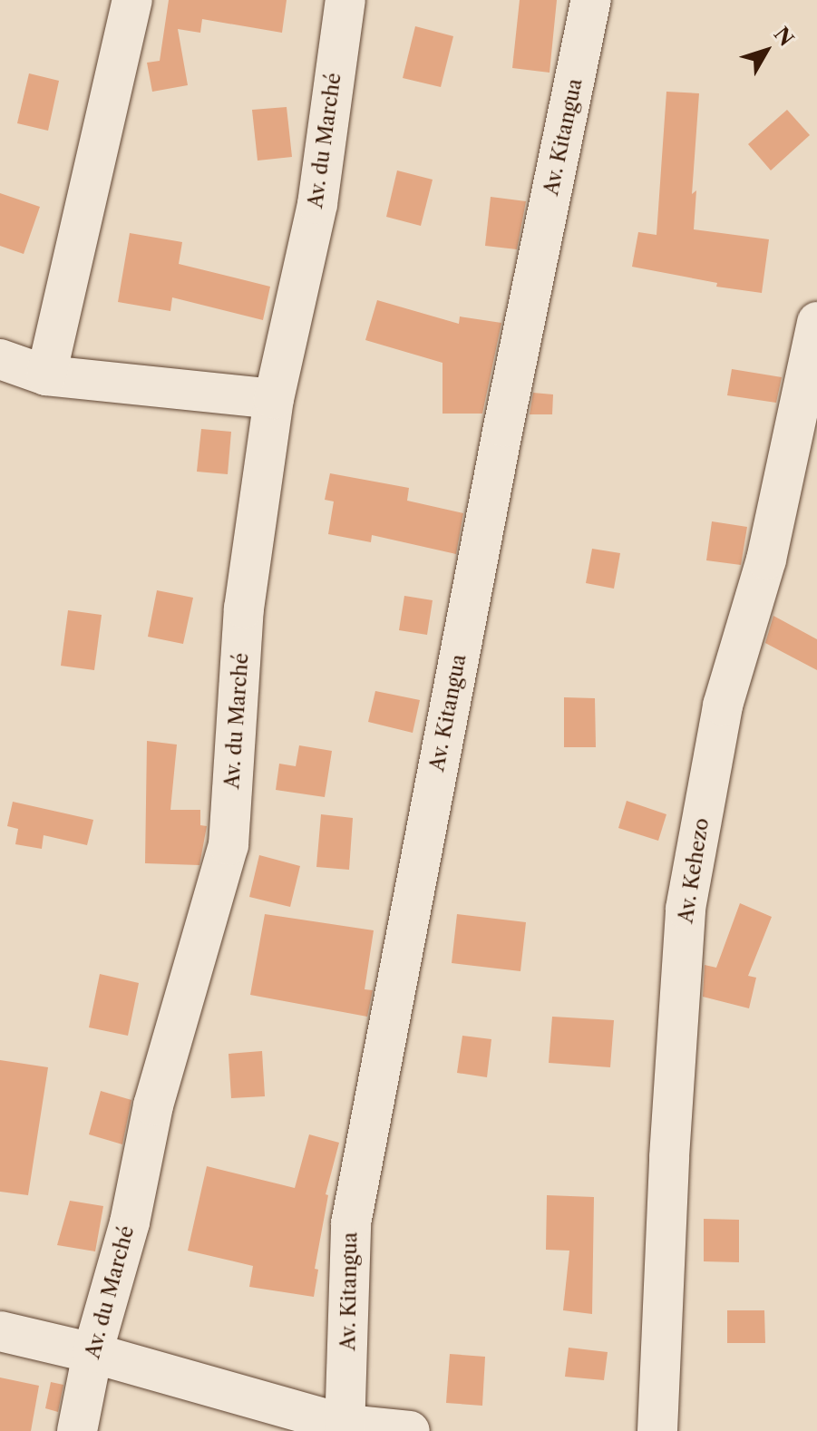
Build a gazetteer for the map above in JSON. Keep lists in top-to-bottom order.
{
  "streets": {
    "street": ["Av. Kitangua", "Av. du Marché", "Av. Kehezo"]
  },
  "north": "top right"
}
